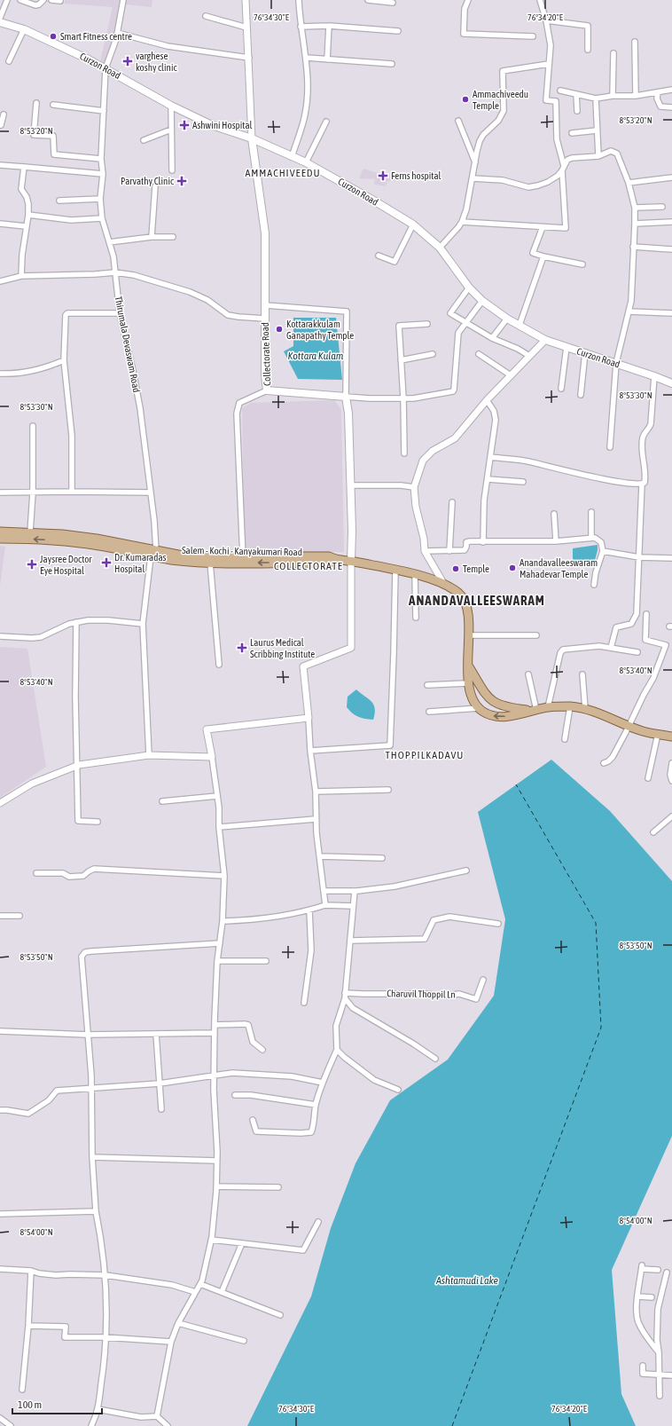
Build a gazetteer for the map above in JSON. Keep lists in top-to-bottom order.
{
  "streets": {
    "main road": ["Curzon Road", "Collectorate Road", "Salem - Kochi - Kanyakumari Road"],
    "street": ["Thirumala Devaswam Road", "Charuvil Thoppil Ln"]
  },
  "crossings": [
    ["Curzon Road", "Thirumala Devaswam Road"],
    ["Curzon Road", "Collectorate Road"],
    ["Thirumala Devaswam Road", "Salem - Kochi - Kanyakumari Road"]
  ],
  "districts": [
    "AMMACHIVEEDU",
    "COLLECTORATE",
    "ANANDAVALLEESWARAM",
    "THOPPILKADAVU"
  ],
  "water": ["Kottara Kulam", "Ashtamudi Lake"],
  "places": {
    "other": [
      "Smart Fitness centre",
      "Ammachiveedu Temple",
      "Kottarakkulam Ganapathy Temple",
      "Anandavalleeswaram Mahadevar Temple",
      "Temple"
    ],
    "health": [
      "varghese koshy clinic",
      "Ashwini Hospital",
      "Ferns hospital",
      "Parvathy Clinic",
      "Dr. Kumaradas Hospital",
      "Jaysree Doctor Eye Hospital",
      "Laurus Medical Scribbing Institute"
    ]
  },
  "scale_bar": "100 m",
  "coordinates": [
    "76°34'30\"E",
    "76°34'20\"E",
    "8°53'20\"N",
    "8°53'30\"N",
    "8°53'40\"N",
    "8°53'50\"N",
    "8°54'00\"N"
  ]
}
